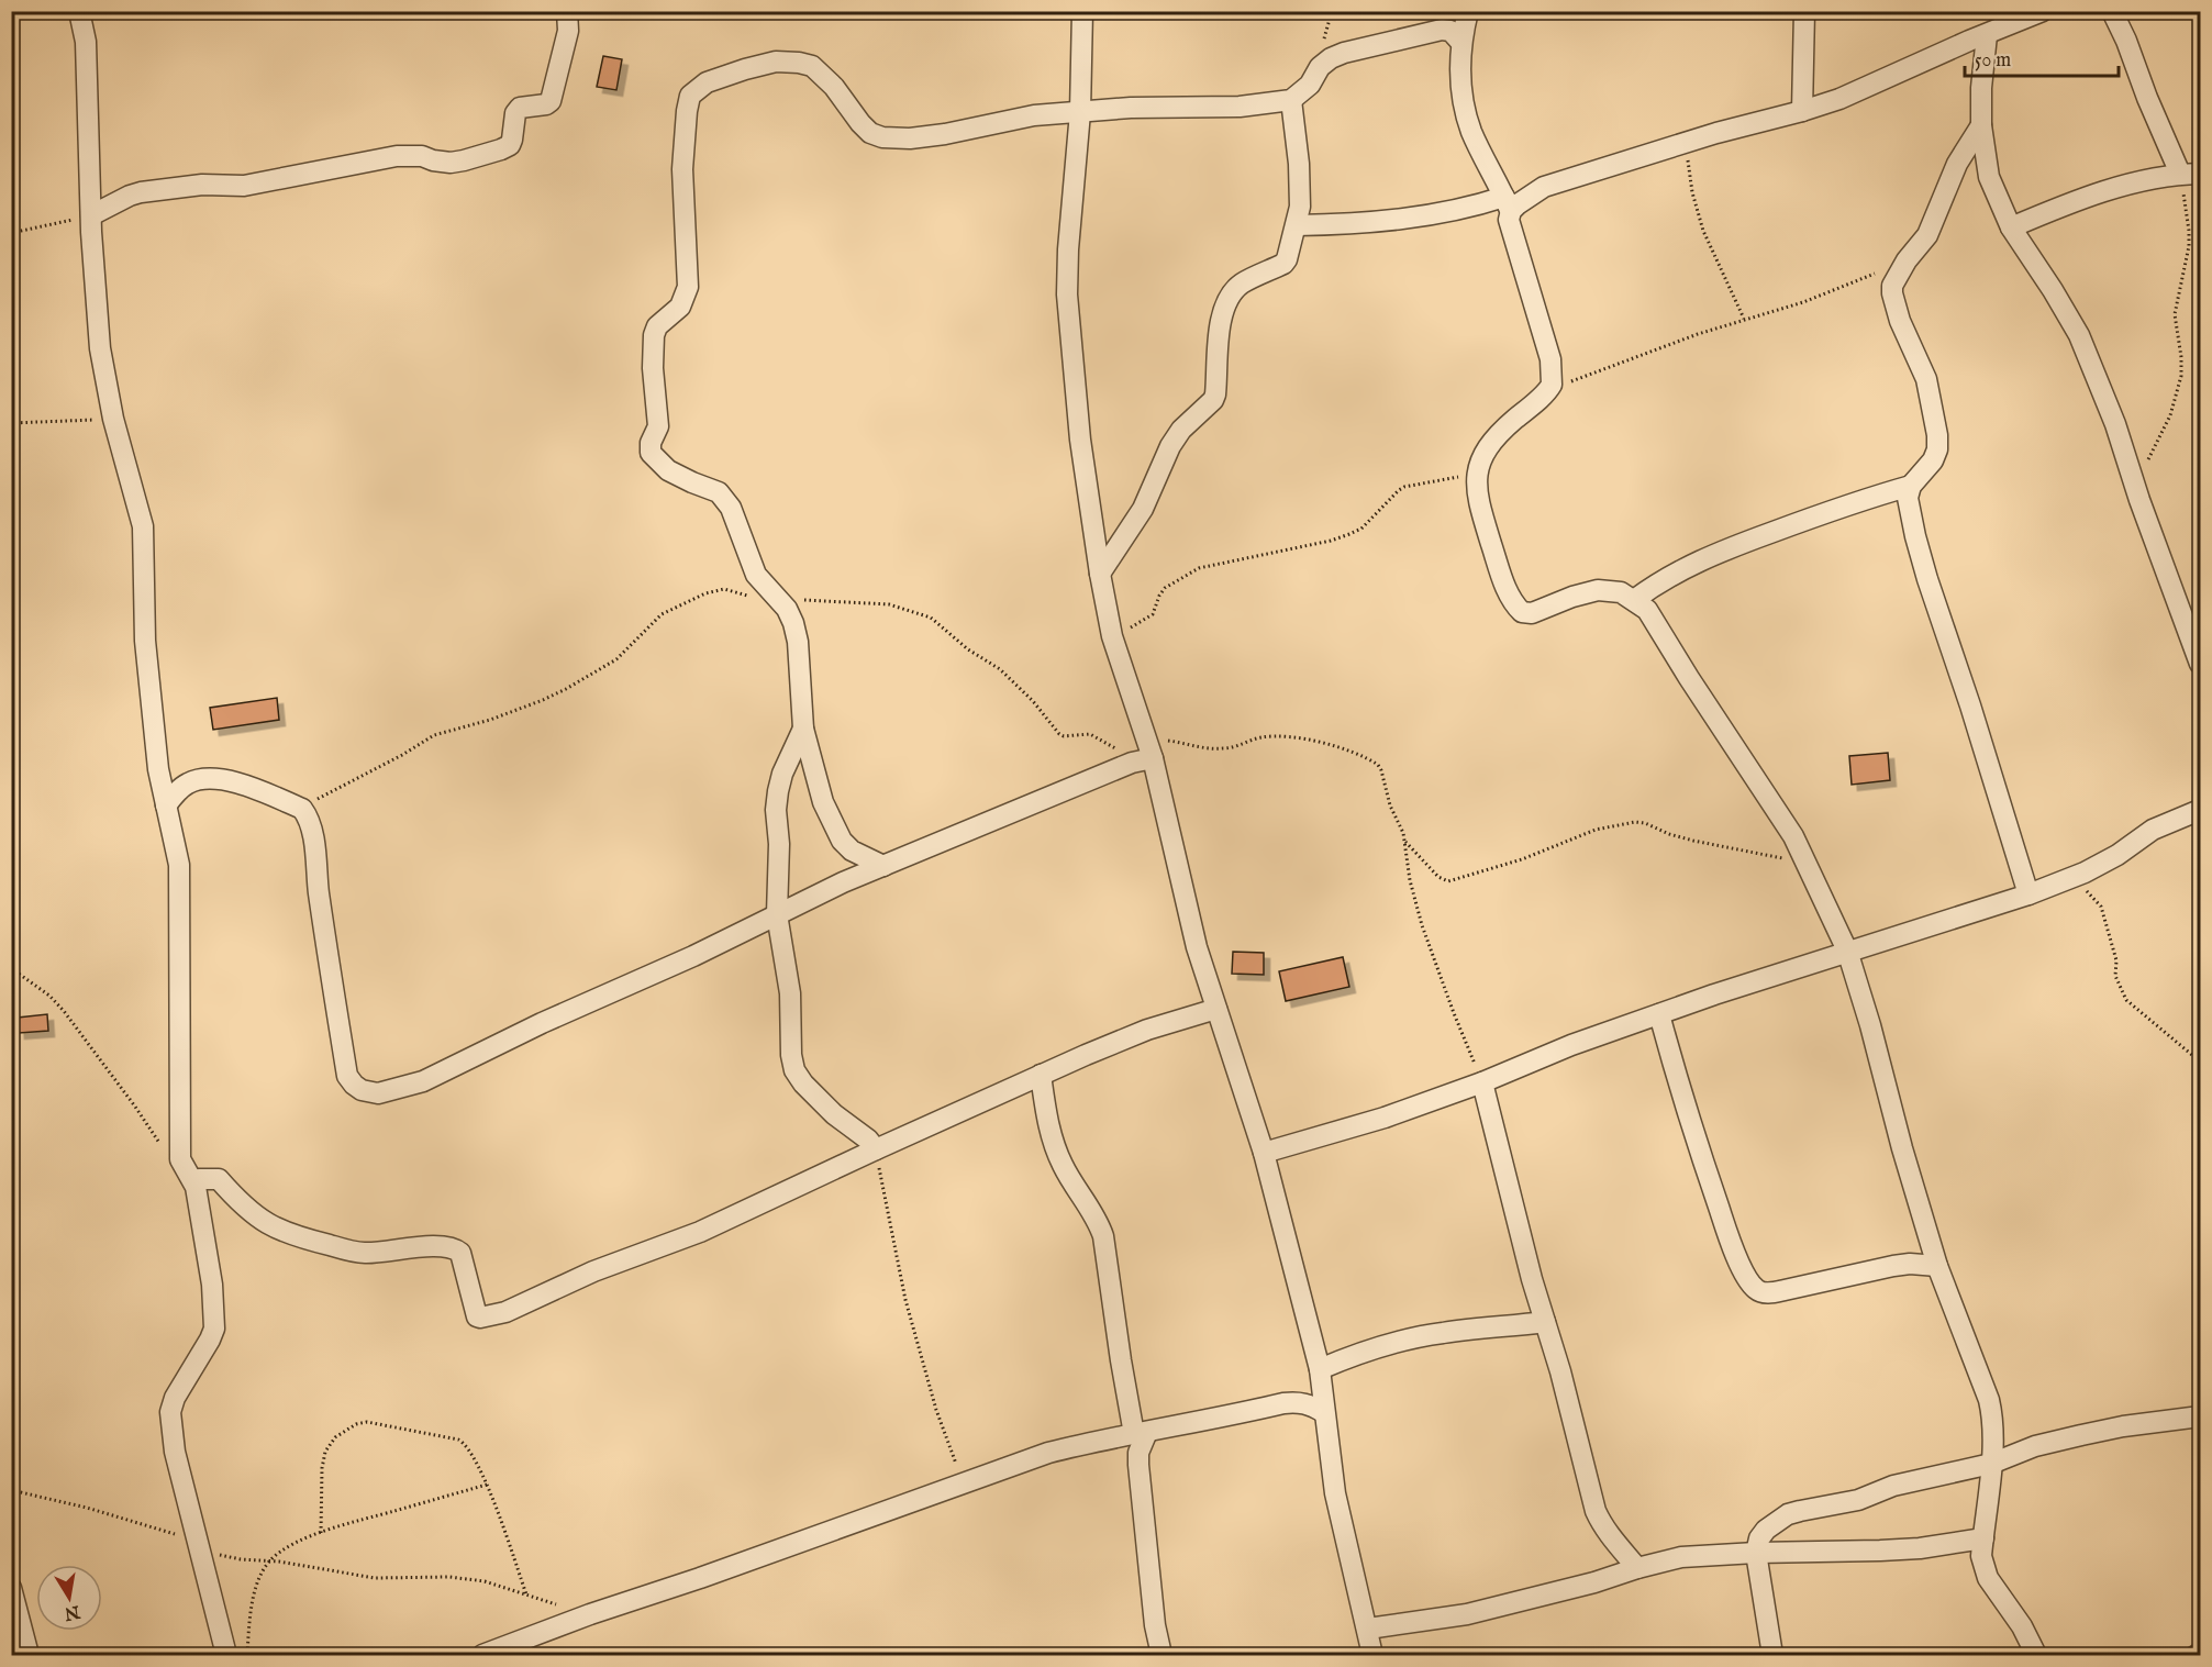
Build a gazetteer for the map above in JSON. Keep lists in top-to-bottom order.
{
  "scale_bar": "50 m",
  "north": "bottom"
}
